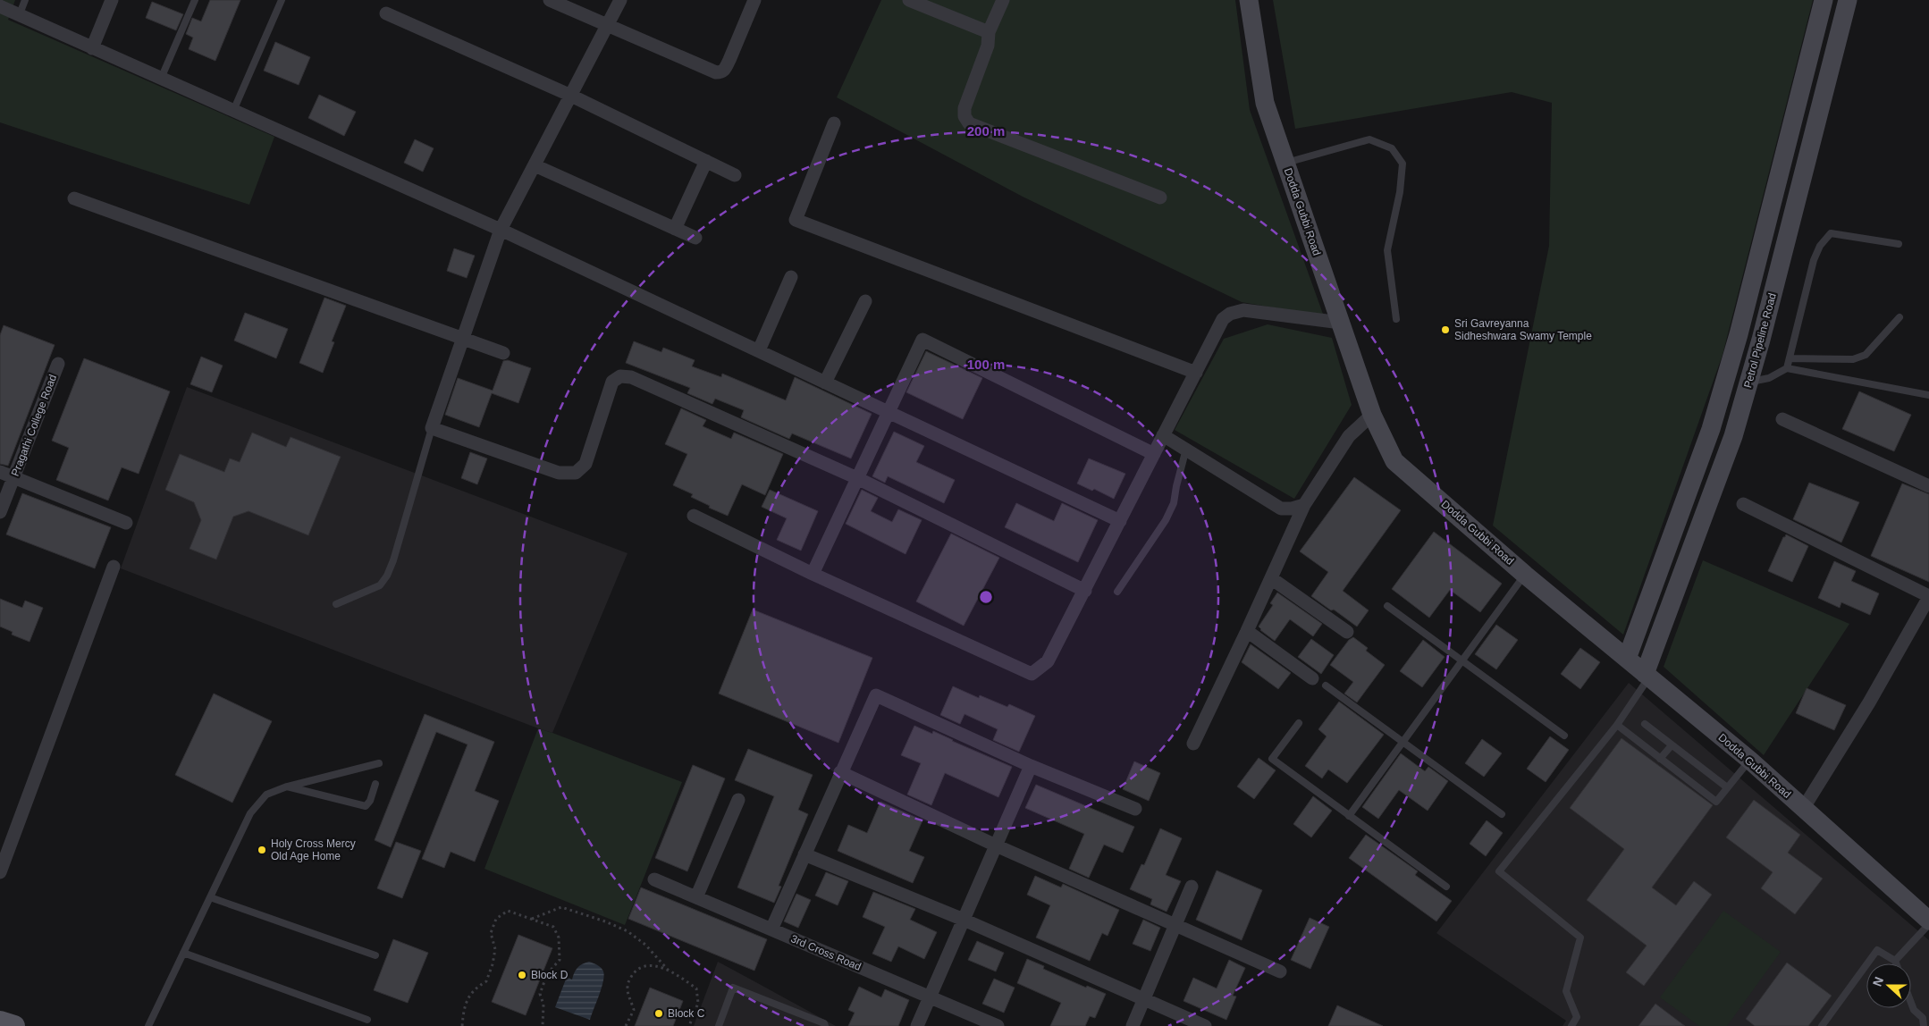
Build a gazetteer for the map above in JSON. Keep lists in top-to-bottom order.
{
  "streets": {
    "main road": ["Dodda Gubbi Road", "Petrol Pipeline Road"],
    "street": ["Pragathi College Road", "3rd Cross Road"]
  },
  "crossings": [
    ["Dodda Gubbi Road", "Petrol Pipeline Road"]
  ],
  "places": [
    "Sri Gavreyanna Sidheshwara Swamy Temple",
    "Holy Cross Mercy Old Age Home",
    "Block D",
    "Block C"
  ],
  "north": "left",
  "rings": ["200 m", "100 m"]
}
